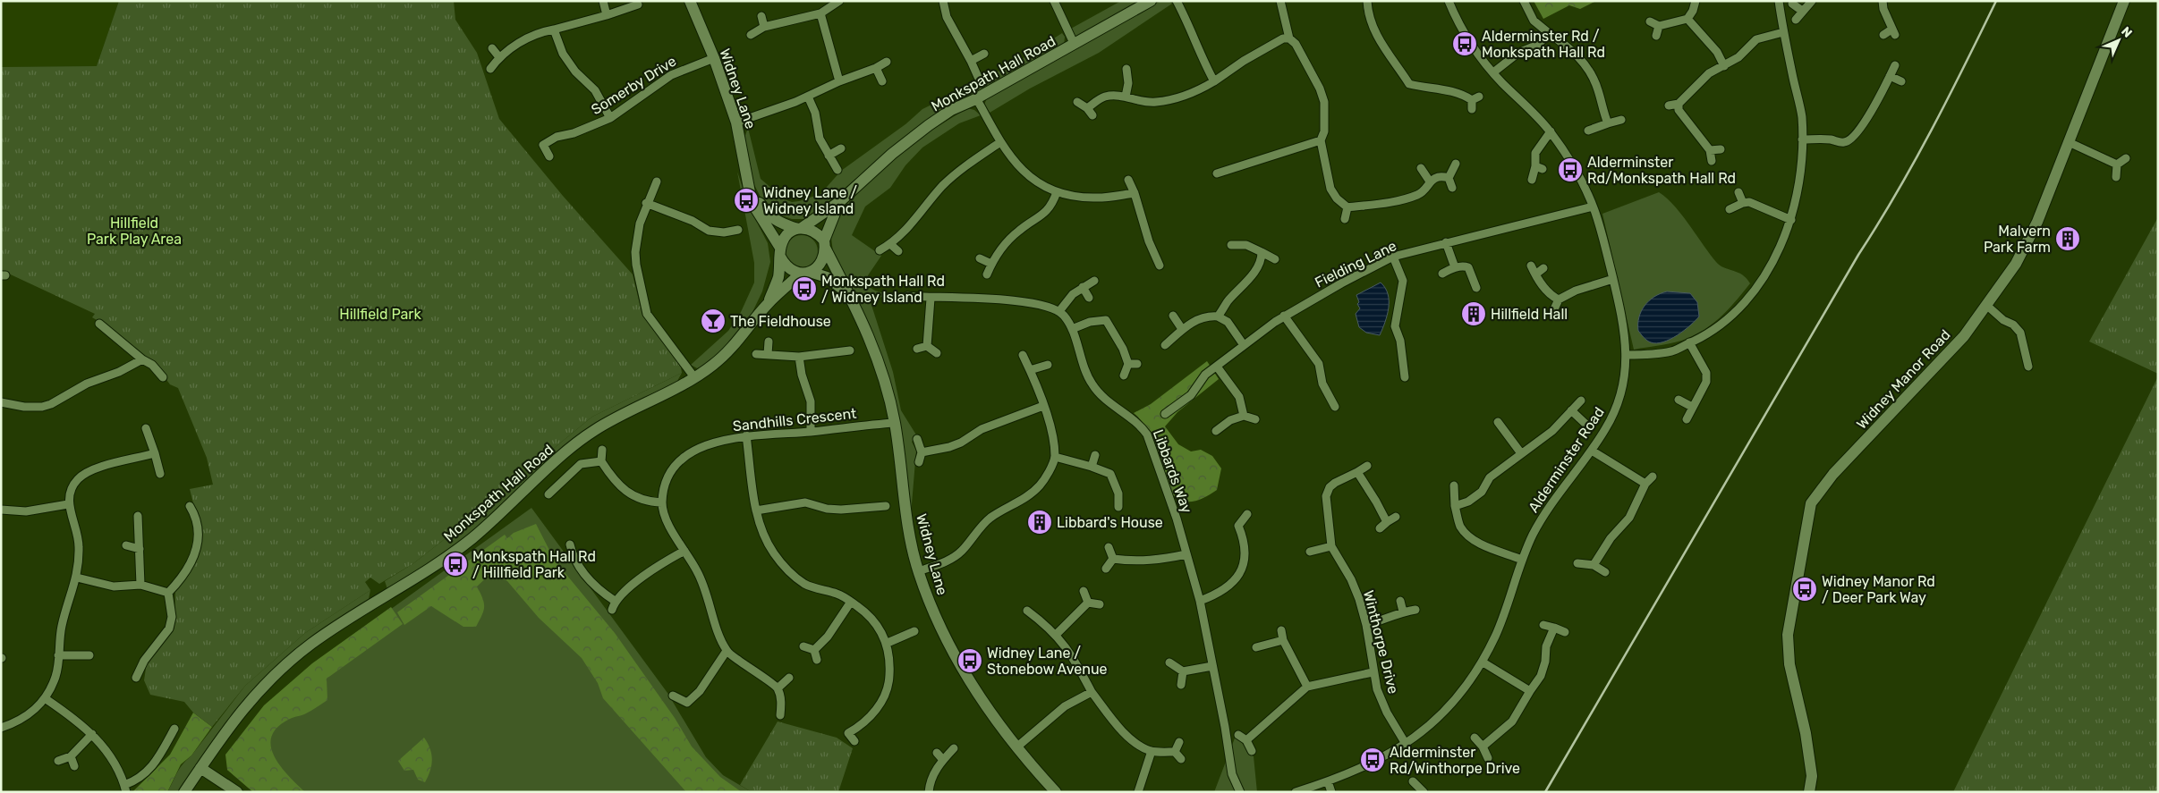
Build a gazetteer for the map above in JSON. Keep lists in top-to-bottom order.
{
  "streets": {
    "street": [
      "Monkspath Hall Road",
      "Somerby Drive",
      "Widney Lane",
      "Fielding Lane",
      "Widney Manor Road",
      "Sandhills Crescent",
      "Alderminster Road",
      "Libbards Way",
      "Winthorpe Drive"
    ]
  },
  "crossings": [
    ["Monkspath Hall Road", "Widney Lane"],
    ["Somerby Drive", "Widney Lane"],
    ["Widney Lane", "Sandhills Crescent"],
    ["Fielding Lane", "Alderminster Road"],
    ["Alderminster Road", "Winthorpe Drive"]
  ],
  "parks": ["Hillfield Park Play Area", "Hillfield Park"],
  "places": {
    "bus stop": [
      "Alderminster Rd / Monkspath Hall Rd",
      "Alderminster Rd/Monkspath Hall Rd",
      "Widney Lane / Widney Island",
      "Monkspath Hall Rd / Widney Island",
      "Monkspath Hall Rd / Hillfield Park",
      "Widney Manor Rd / Deer Park Way",
      "Widney Lane / Stonebow Avenue",
      "Alderminster Rd/Winthorpe Drive"
    ],
    "building": ["Malvern Park Farm", "Hillfield Hall", "Libbard's House"],
    "bar": ["The Fieldhouse"]
  },
  "north": "top right"
}
